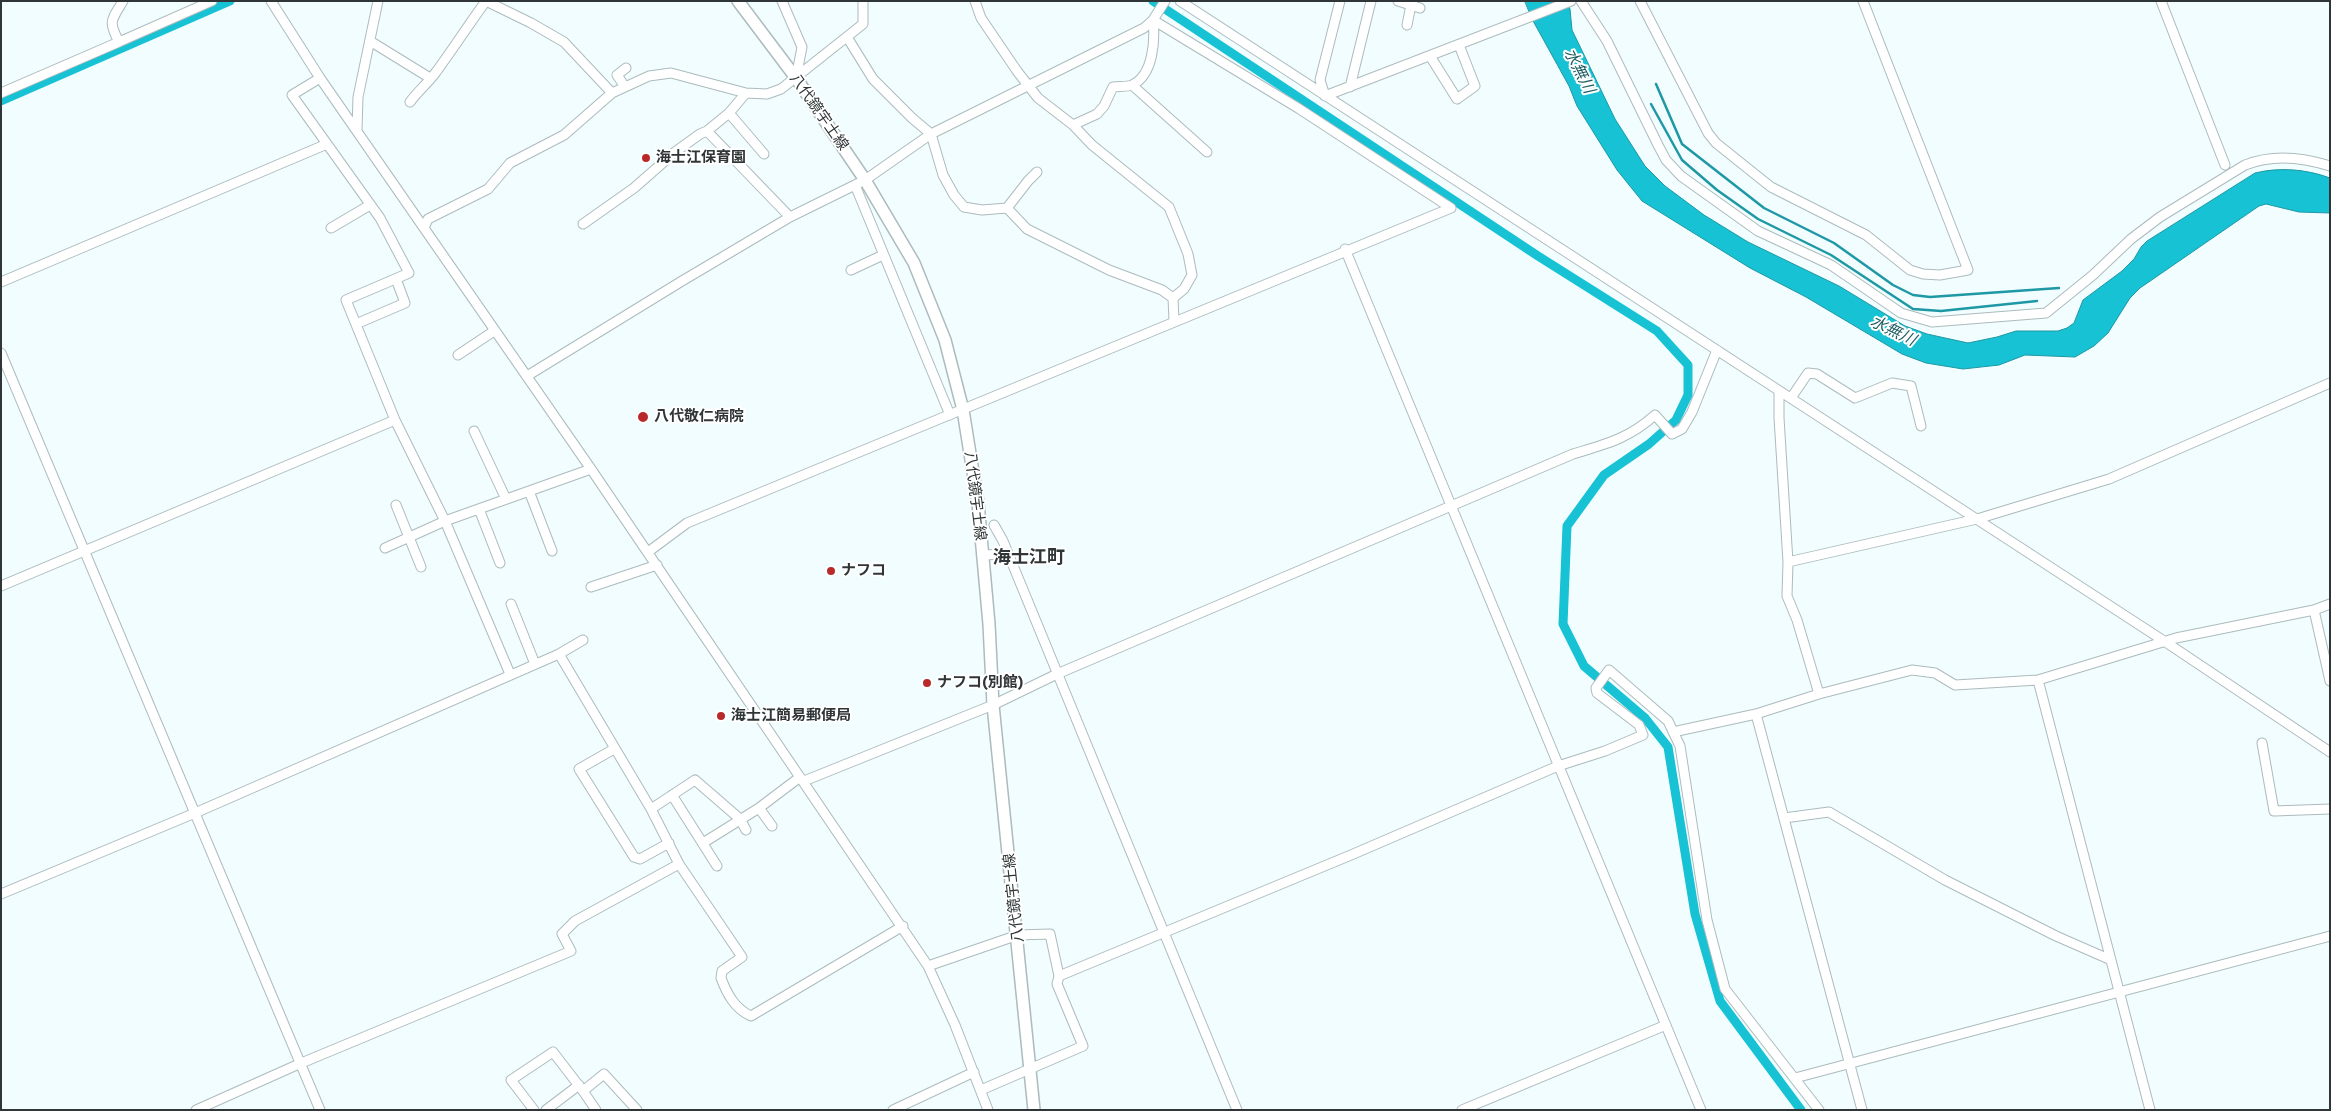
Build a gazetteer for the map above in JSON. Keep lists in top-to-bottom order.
{
  "streets": {
    "main road": ["八代鏡宇土線"]
  },
  "districts": ["海士江町"],
  "water": ["水無川"],
  "places": [
    "海士江保育園",
    "八代敬仁病院",
    "ナフコ",
    "ナフコ(別館)",
    "海士江簡易郵便局"
  ]
}
